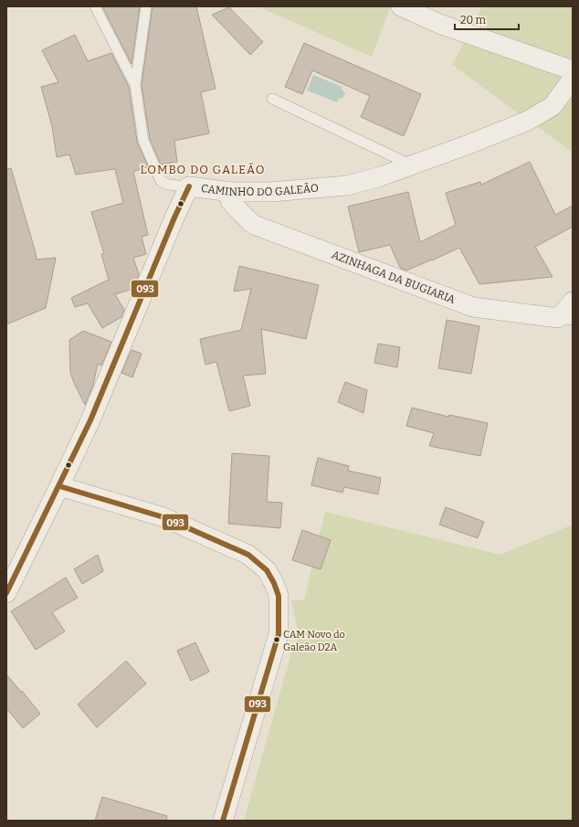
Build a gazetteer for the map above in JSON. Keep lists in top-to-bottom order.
{
  "streets": {
    "street": ["CAMINHO DO GALEÃO", "AZINHAGA DA BUGIARIA"]
  },
  "crossings": [
    ["CAMINHO DO GALEÃO", "AZINHAGA DA BUGIARIA"]
  ],
  "districts": ["LOMBO DO GALEÃO"],
  "places": ["CAM Novo do Galeão D2A"],
  "lines": ["transit line 093"],
  "scale_bar": "20 m"
}
